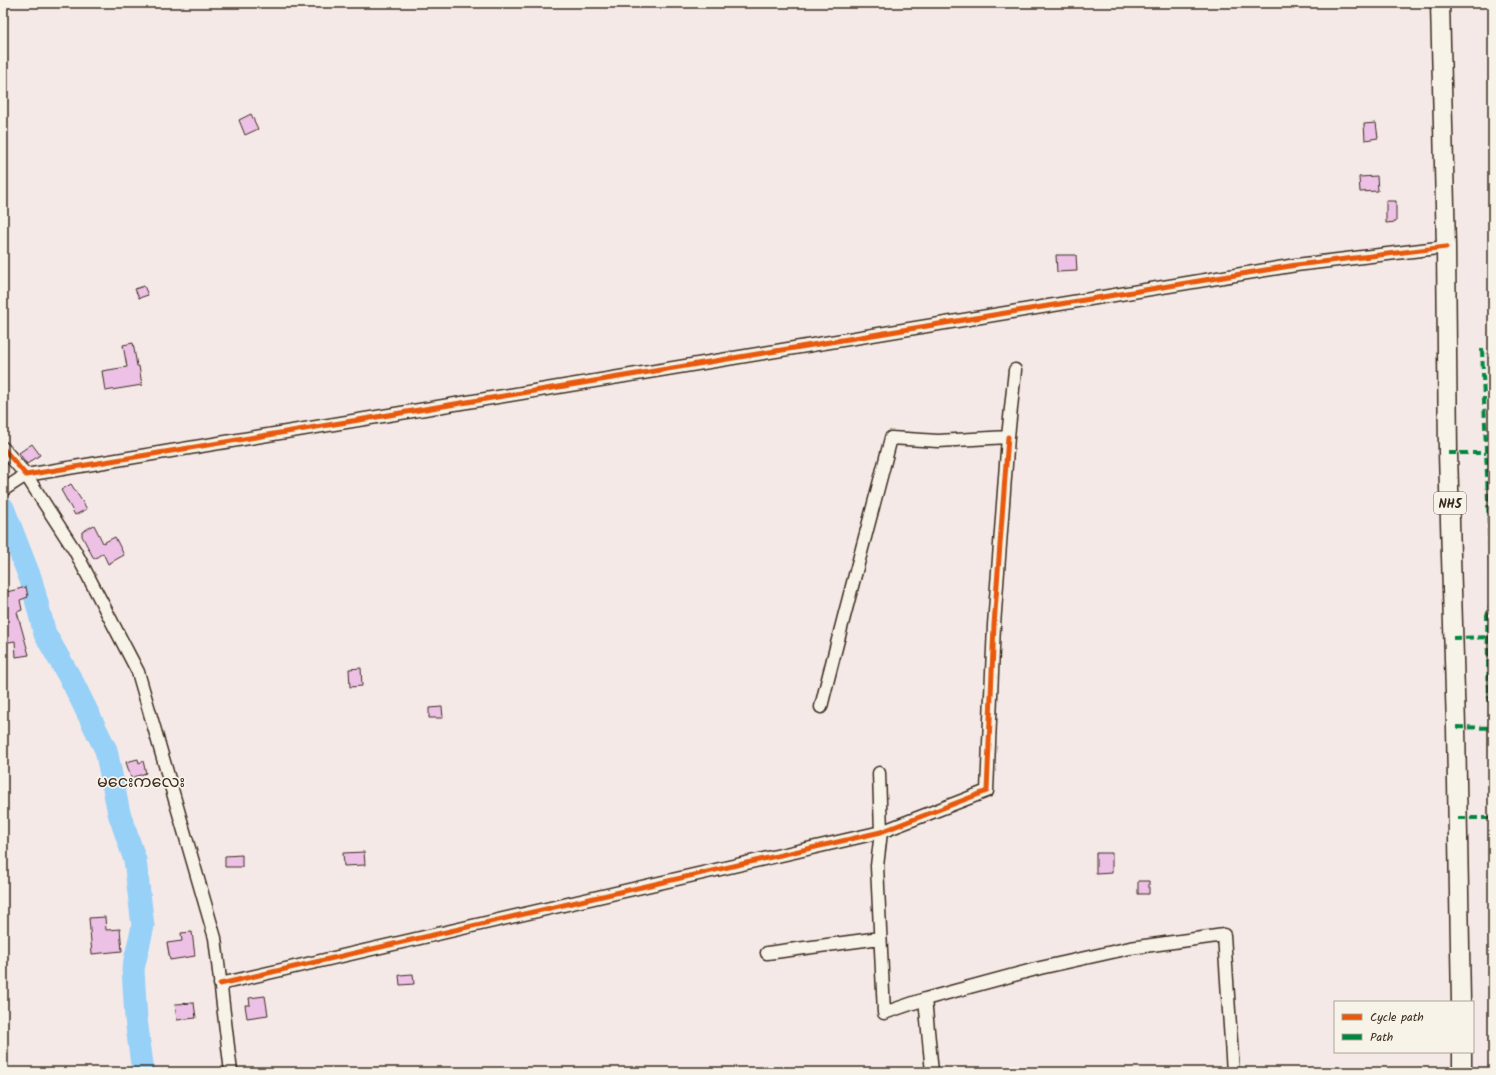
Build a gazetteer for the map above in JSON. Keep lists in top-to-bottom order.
{
  "streets": {
    "highway": ["NH5"]
  },
  "districts": ["မငေးကလေး"],
  "legend": ["Cycle path", "Path"]
}
